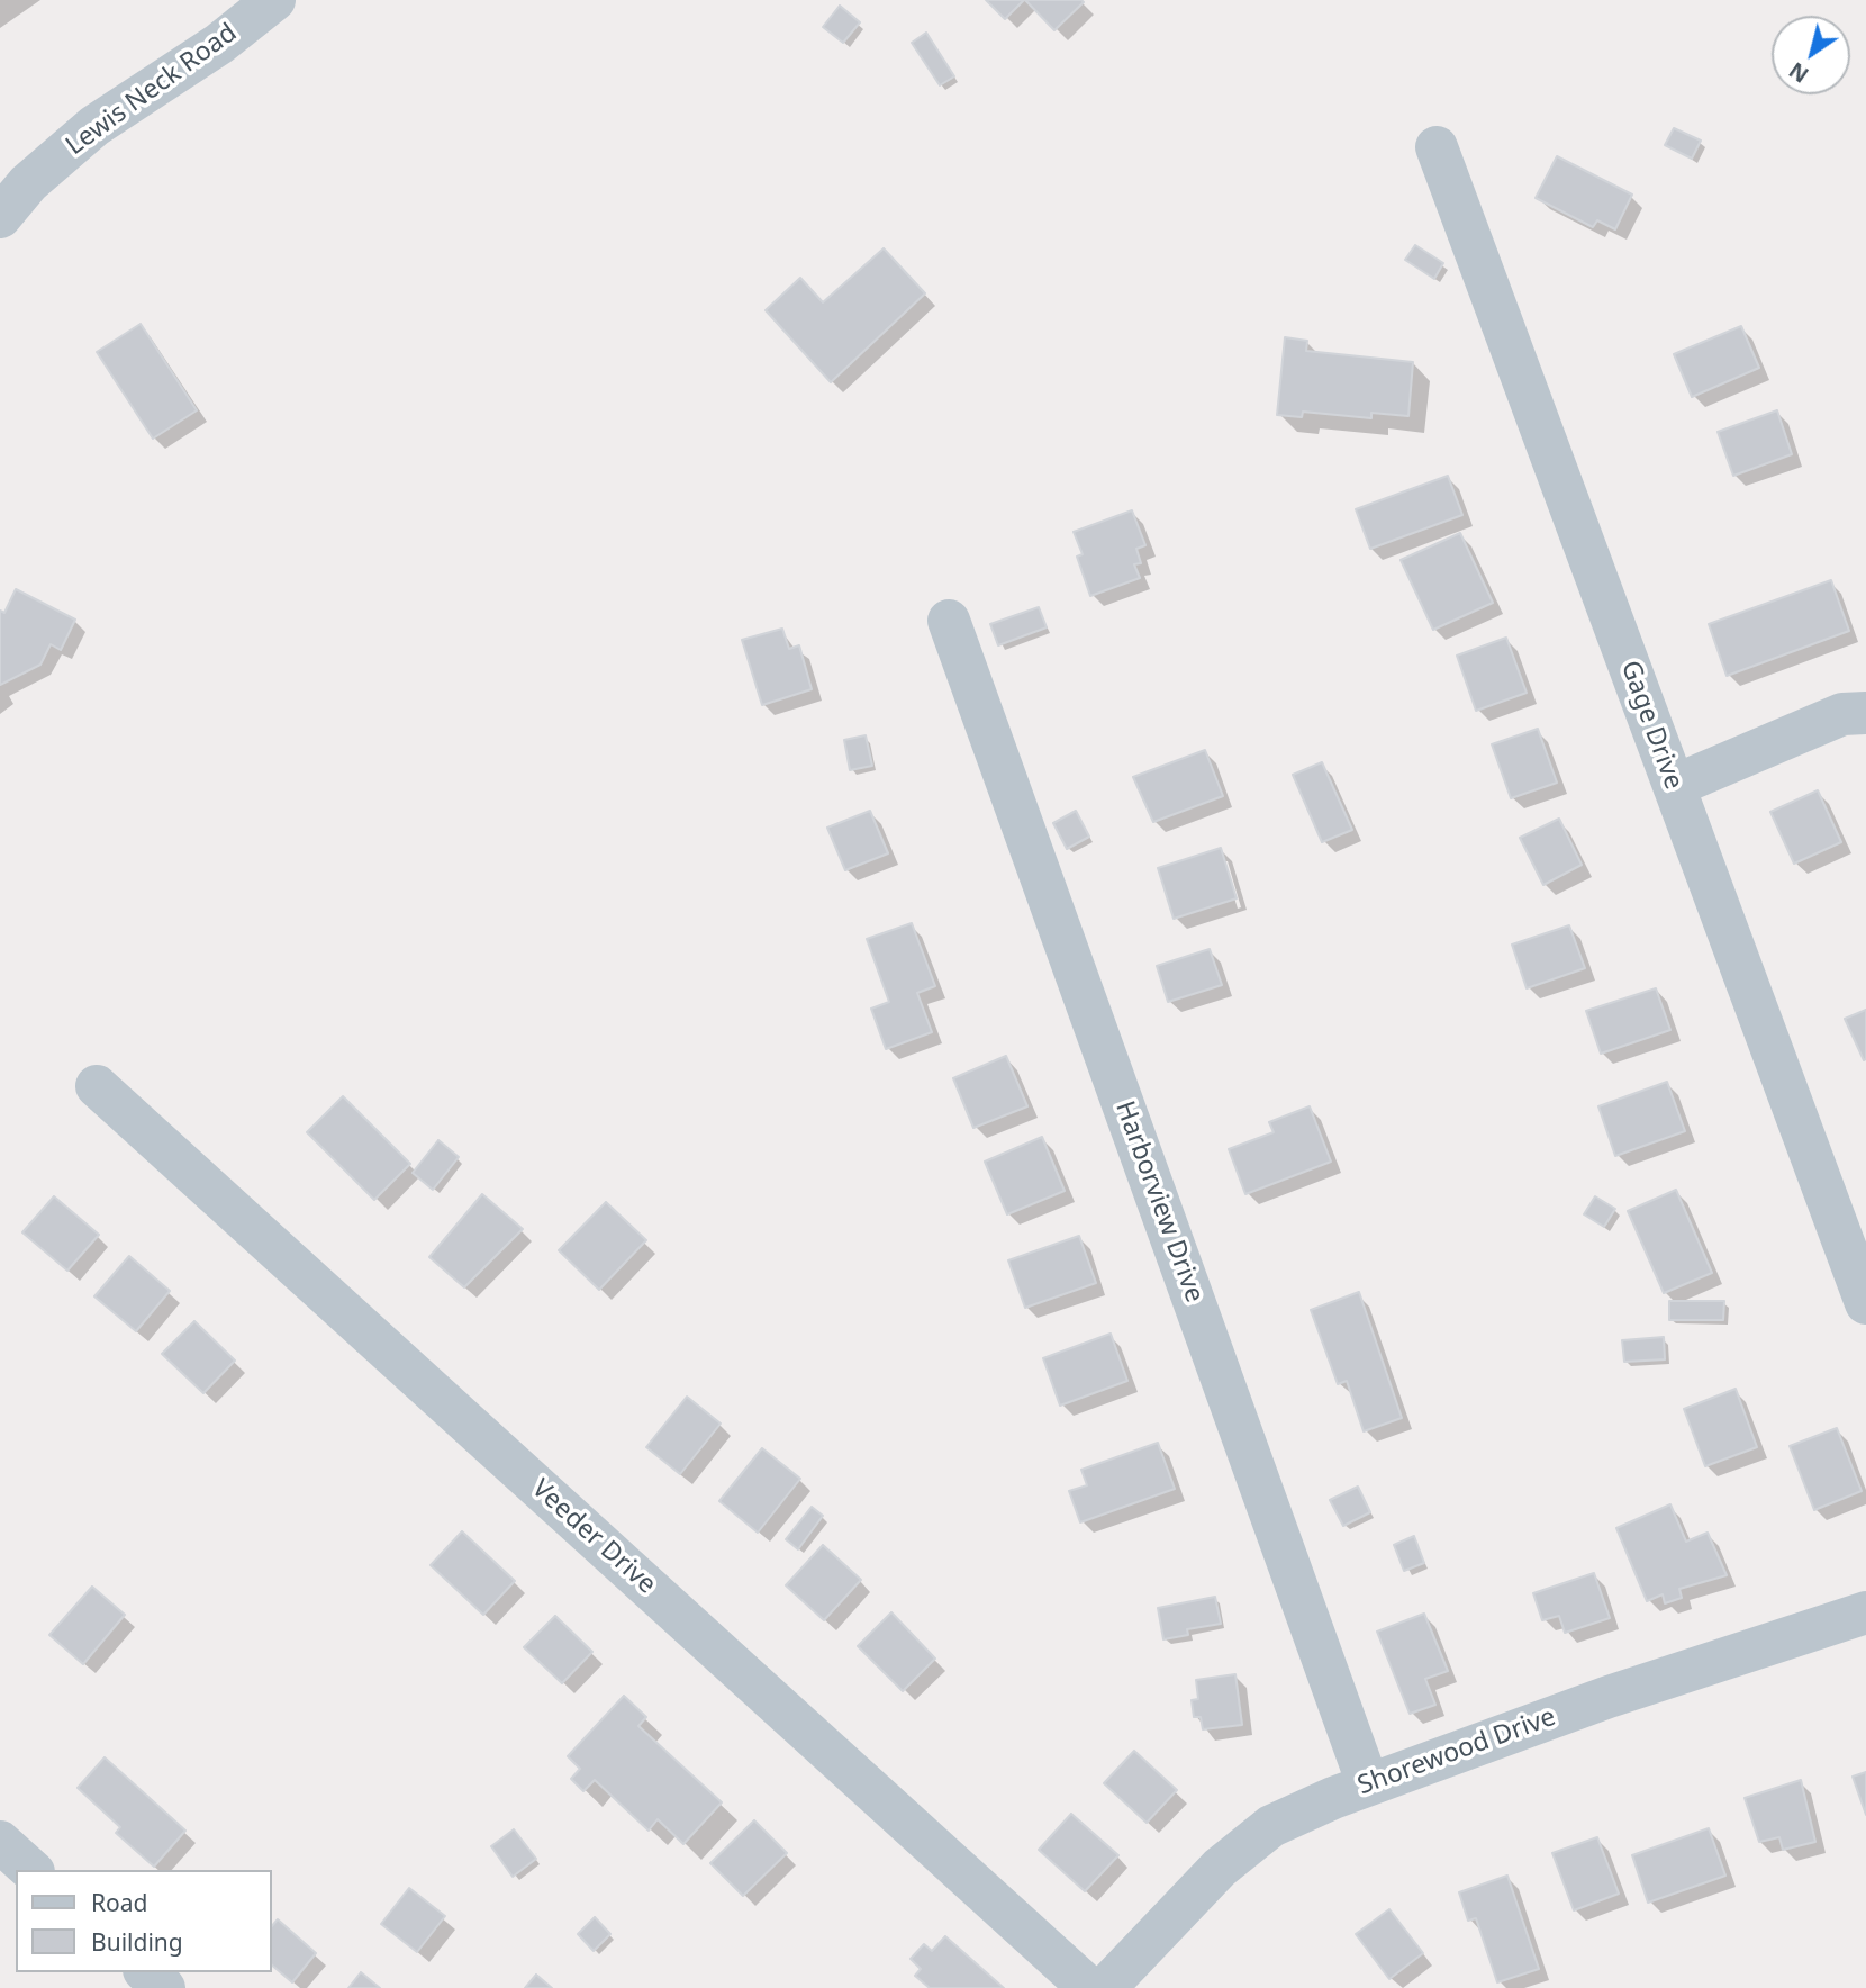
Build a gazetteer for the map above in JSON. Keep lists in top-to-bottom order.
{
  "streets": {
    "street": [
      "Lewis Neck Road",
      "Gage Drive",
      "Harborview Drive",
      "Veeder Drive",
      "Shorewood Drive"
    ]
  },
  "crossings": [
    ["Harborview Drive", "Shorewood Drive"]
  ],
  "legend": ["Road", "Building"],
  "north": "bottom left"
}
